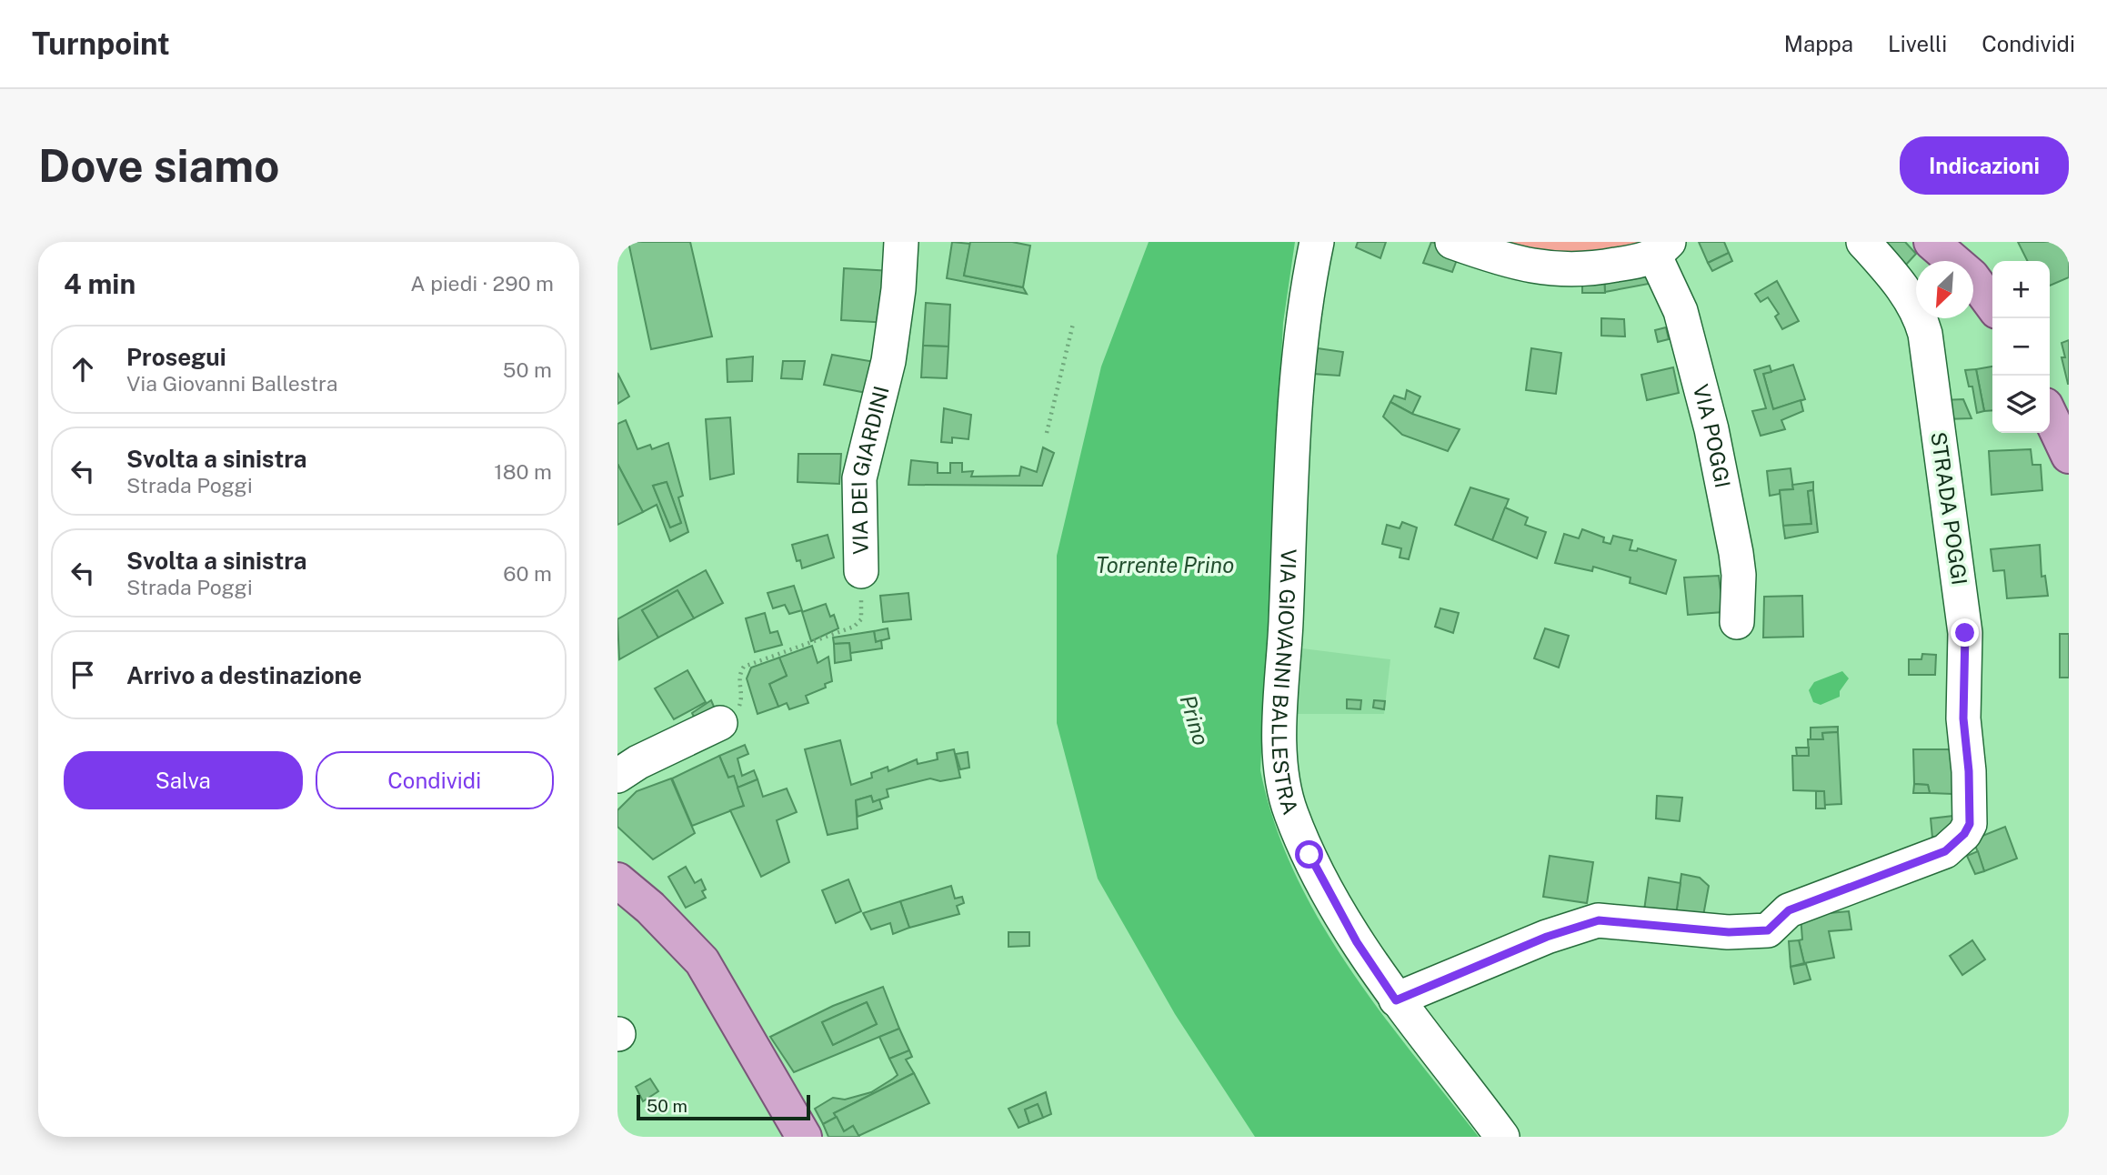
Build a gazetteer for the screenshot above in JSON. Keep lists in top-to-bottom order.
{
  "streets": {
    "street": [
      "VIA POGGI",
      "VIA DEI GIARDINI",
      "STRADA POGGI",
      "VIA GIOVANNI BALLESTRA"
    ]
  },
  "crossings": [
    ["STRADA POGGI", "VIA GIOVANNI BALLESTRA"]
  ],
  "water": ["Torrente Prino", "Prino"],
  "scale_bar": "50 m",
  "north": "bottom left",
  "page": {
    "header": "Turnpoint",
    "nav": ["Mappa", "Livelli", "Condividi"],
    "buttons": [
      "Indicazioni",
      ["Salva", "Condividi"]
    ],
    "title": "Dove siamo",
    "heading": ["4 min", "A piedi · 290 m"],
    "map_buttons": ["+", "−"],
    "list": [
      ["Prosegui", "Via Giovanni Ballestra", "50 m"],
      ["Svolta a sinistra", "Strada Poggi", "180 m"],
      ["Svolta a sinistra", "Strada Poggi", "60 m"],
      "Arrivo a destinazione"
    ],
    "scale": "50 m"
  }
}
